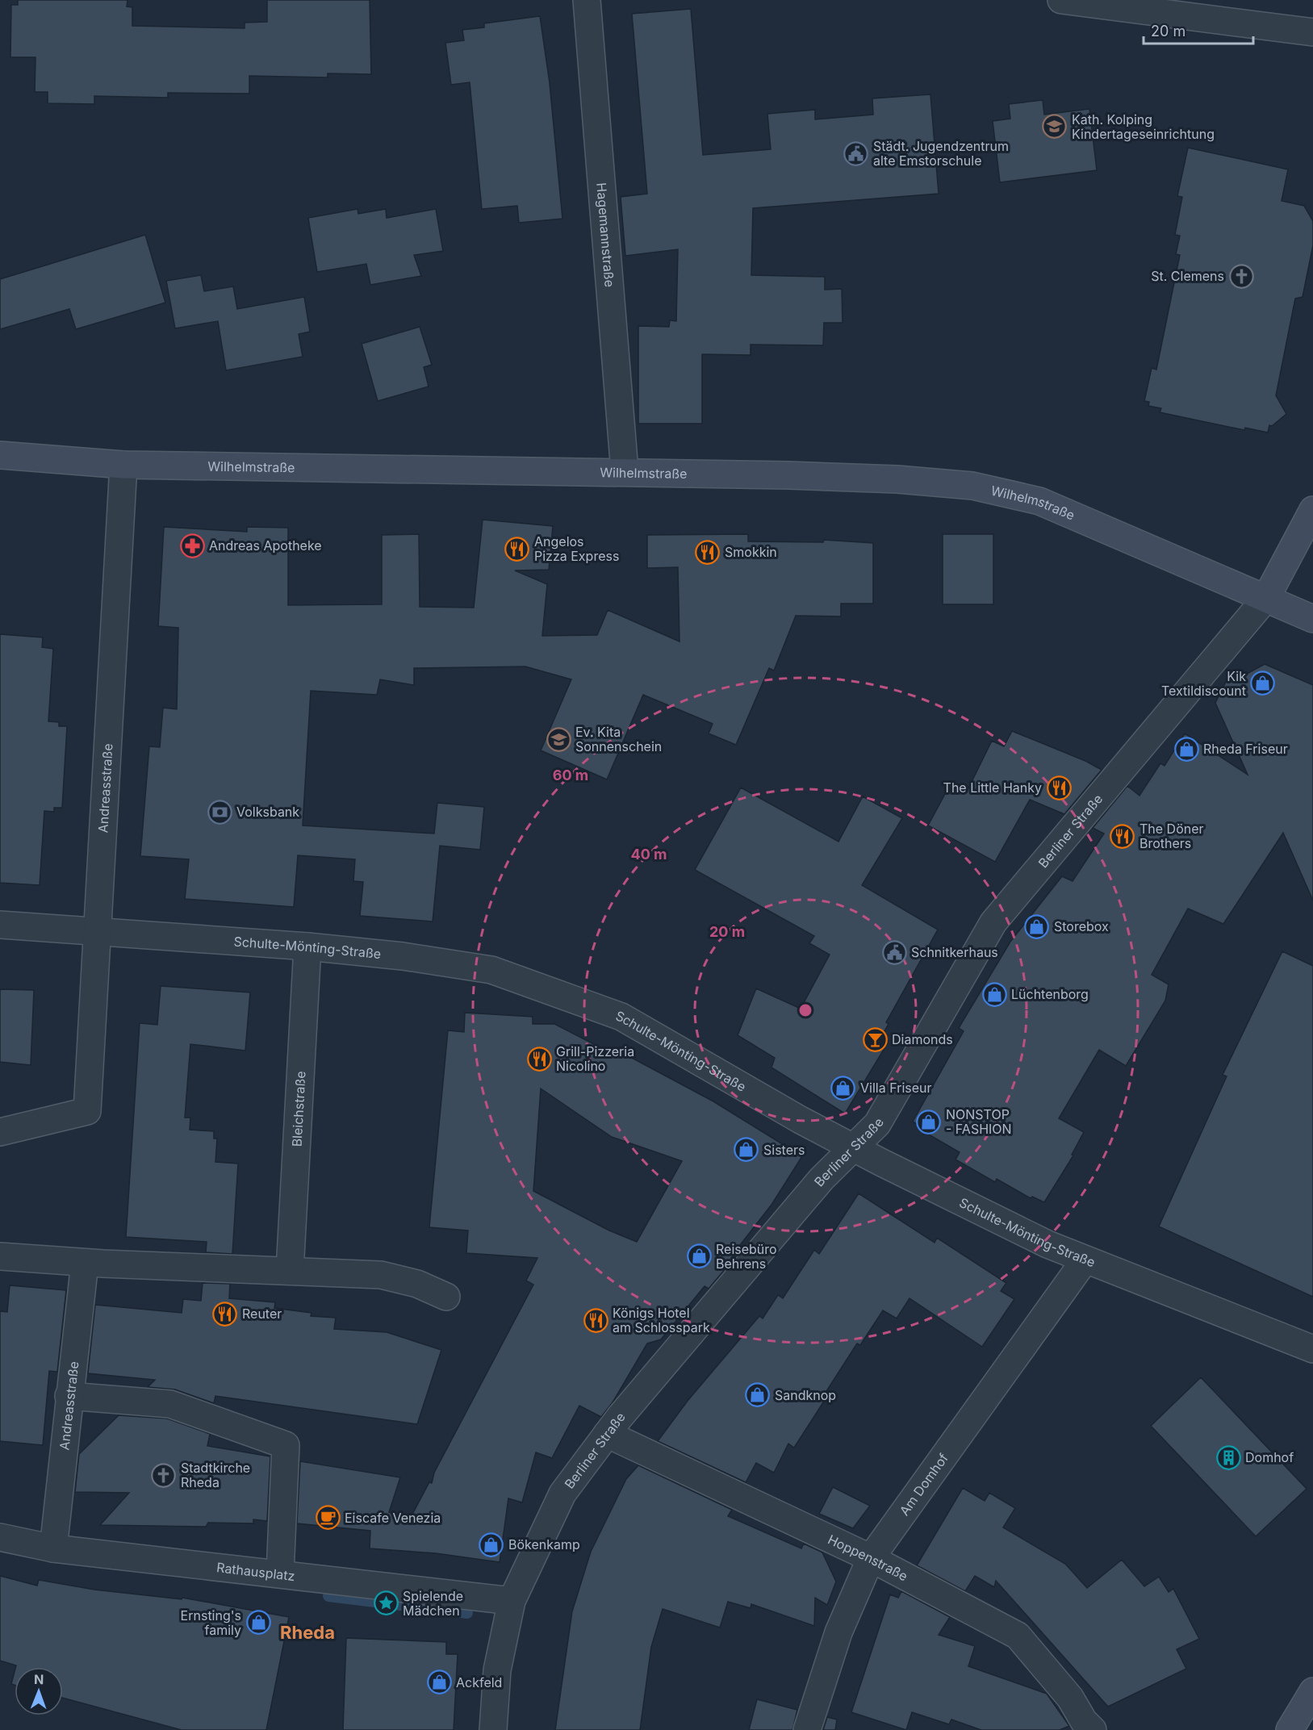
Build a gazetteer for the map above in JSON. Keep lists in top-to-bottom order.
{
  "streets": {
    "main road": ["Wilhelmstraße"],
    "street": [
      "Hagemannstraße",
      "Andreasstraße",
      "Berliner Straße",
      "Schulte-Mönting-Straße",
      "Bleichstraße",
      "Am Domhof",
      "Hoppenstraße",
      "Rathausplatz"
    ]
  },
  "crossings": [
    ["Hagemannstraße", "Wilhelmstraße"],
    ["Wilhelmstraße", "Andreasstraße"],
    ["Wilhelmstraße", "Berliner Straße"],
    ["Andreasstraße", "Schulte-Mönting-Straße"],
    ["Andreasstraße", "Rathausplatz"],
    ["Berliner Straße", "Schulte-Mönting-Straße"],
    ["Berliner Straße", "Hoppenstraße"],
    ["Berliner Straße", "Rathausplatz"],
    ["Schulte-Mönting-Straße", "Bleichstraße"],
    ["Schulte-Mönting-Straße", "Am Domhof"],
    ["Am Domhof", "Hoppenstraße"]
  ],
  "districts": ["Rheda"],
  "places": {
    "school or university": ["Kath. Kolping Kindertageseinrichtung", "Ev. Kita Sonnenschein"],
    "public building": ["Städt. Jugendzentrum alte Emstorschule", "Schnitkerhaus"],
    "church": ["St. Clemens", "Stadtkirche Rheda"],
    "pharmacy": ["Andreas Apotheke"],
    "restaurant": [
      "Angelos Pizza Express",
      "Smokkin",
      "The Little Hanky",
      "The Döner Brothers",
      "Grill-Pizzeria Nicolino",
      "Reuter",
      "Königs Hotel am Schlosspark"
    ],
    "shop": [
      "Kik Textildiscount",
      "Rheda Friseur",
      "Storebox",
      "Lüchtenborg",
      "Villa Friseur",
      "NONSTOP - FASHION",
      "Sisters",
      "Reisebüro Behrens",
      "Sandknop",
      "Bökenkamp",
      "Ernsting's family",
      "Ackfeld"
    ],
    "bank": ["Volksbank"],
    "bar": ["Diamonds"],
    "building": ["Domhof"],
    "cafe": ["Eiscafe Venezia"],
    "place": ["Spielende Mädchen"]
  },
  "scale_bar": "20 m",
  "north": "top",
  "rings": ["60 m", "40 m", "20 m"]
}
